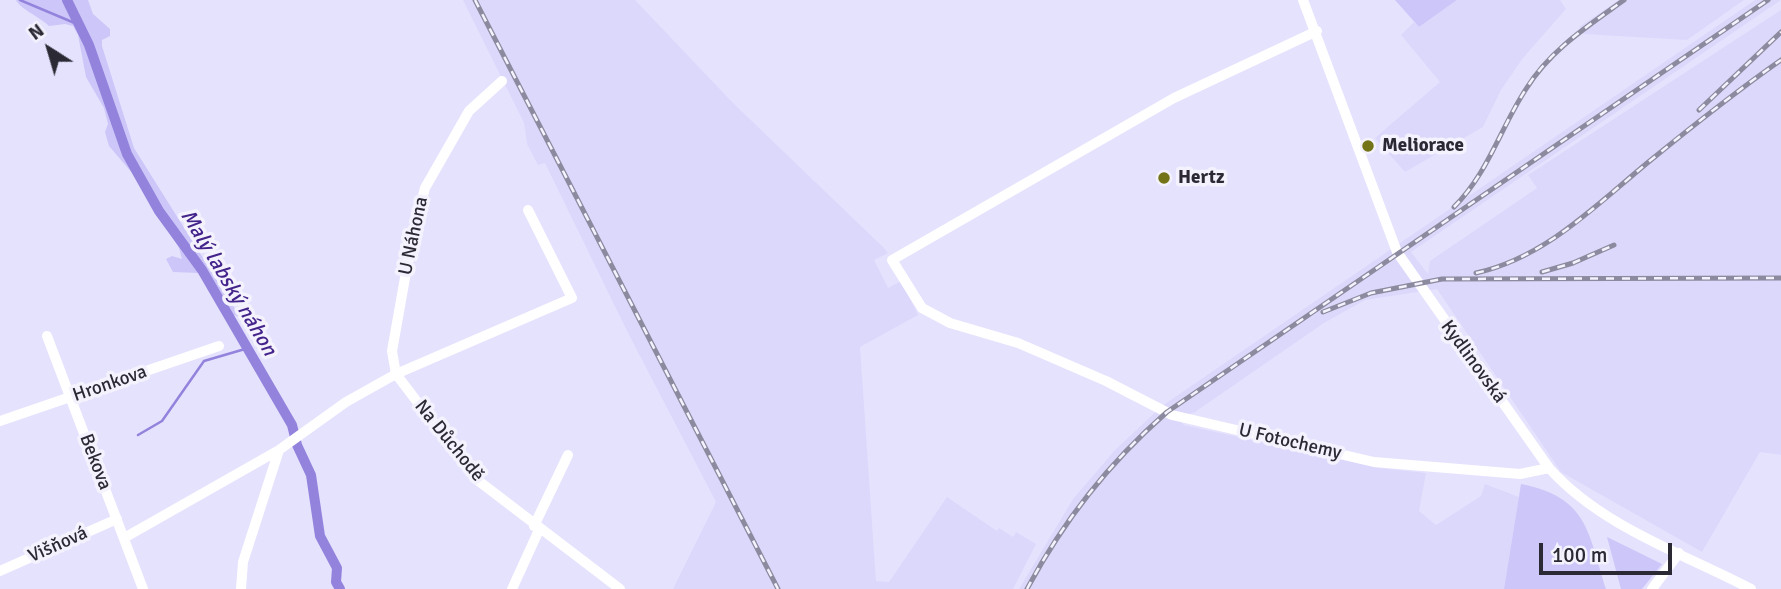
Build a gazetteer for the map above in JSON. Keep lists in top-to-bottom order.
{
  "streets": {
    "street": [
      "U Náhona",
      "Kydlinovská",
      "Hronkova",
      "Na Důchodě",
      "U Fotochemy",
      "Bekova",
      "Višňová"
    ]
  },
  "crossings": [
    ["U Náhona", "Na Důchodě"],
    ["Kydlinovská", "U Fotochemy"],
    ["Hronkova", "Bekova"],
    ["Bekova", "Višňová"]
  ],
  "water": ["Malý labský náhon"],
  "places": ["Meliorace", "Hertz"],
  "scale_bar": "100 m",
  "north": "top left"
}
